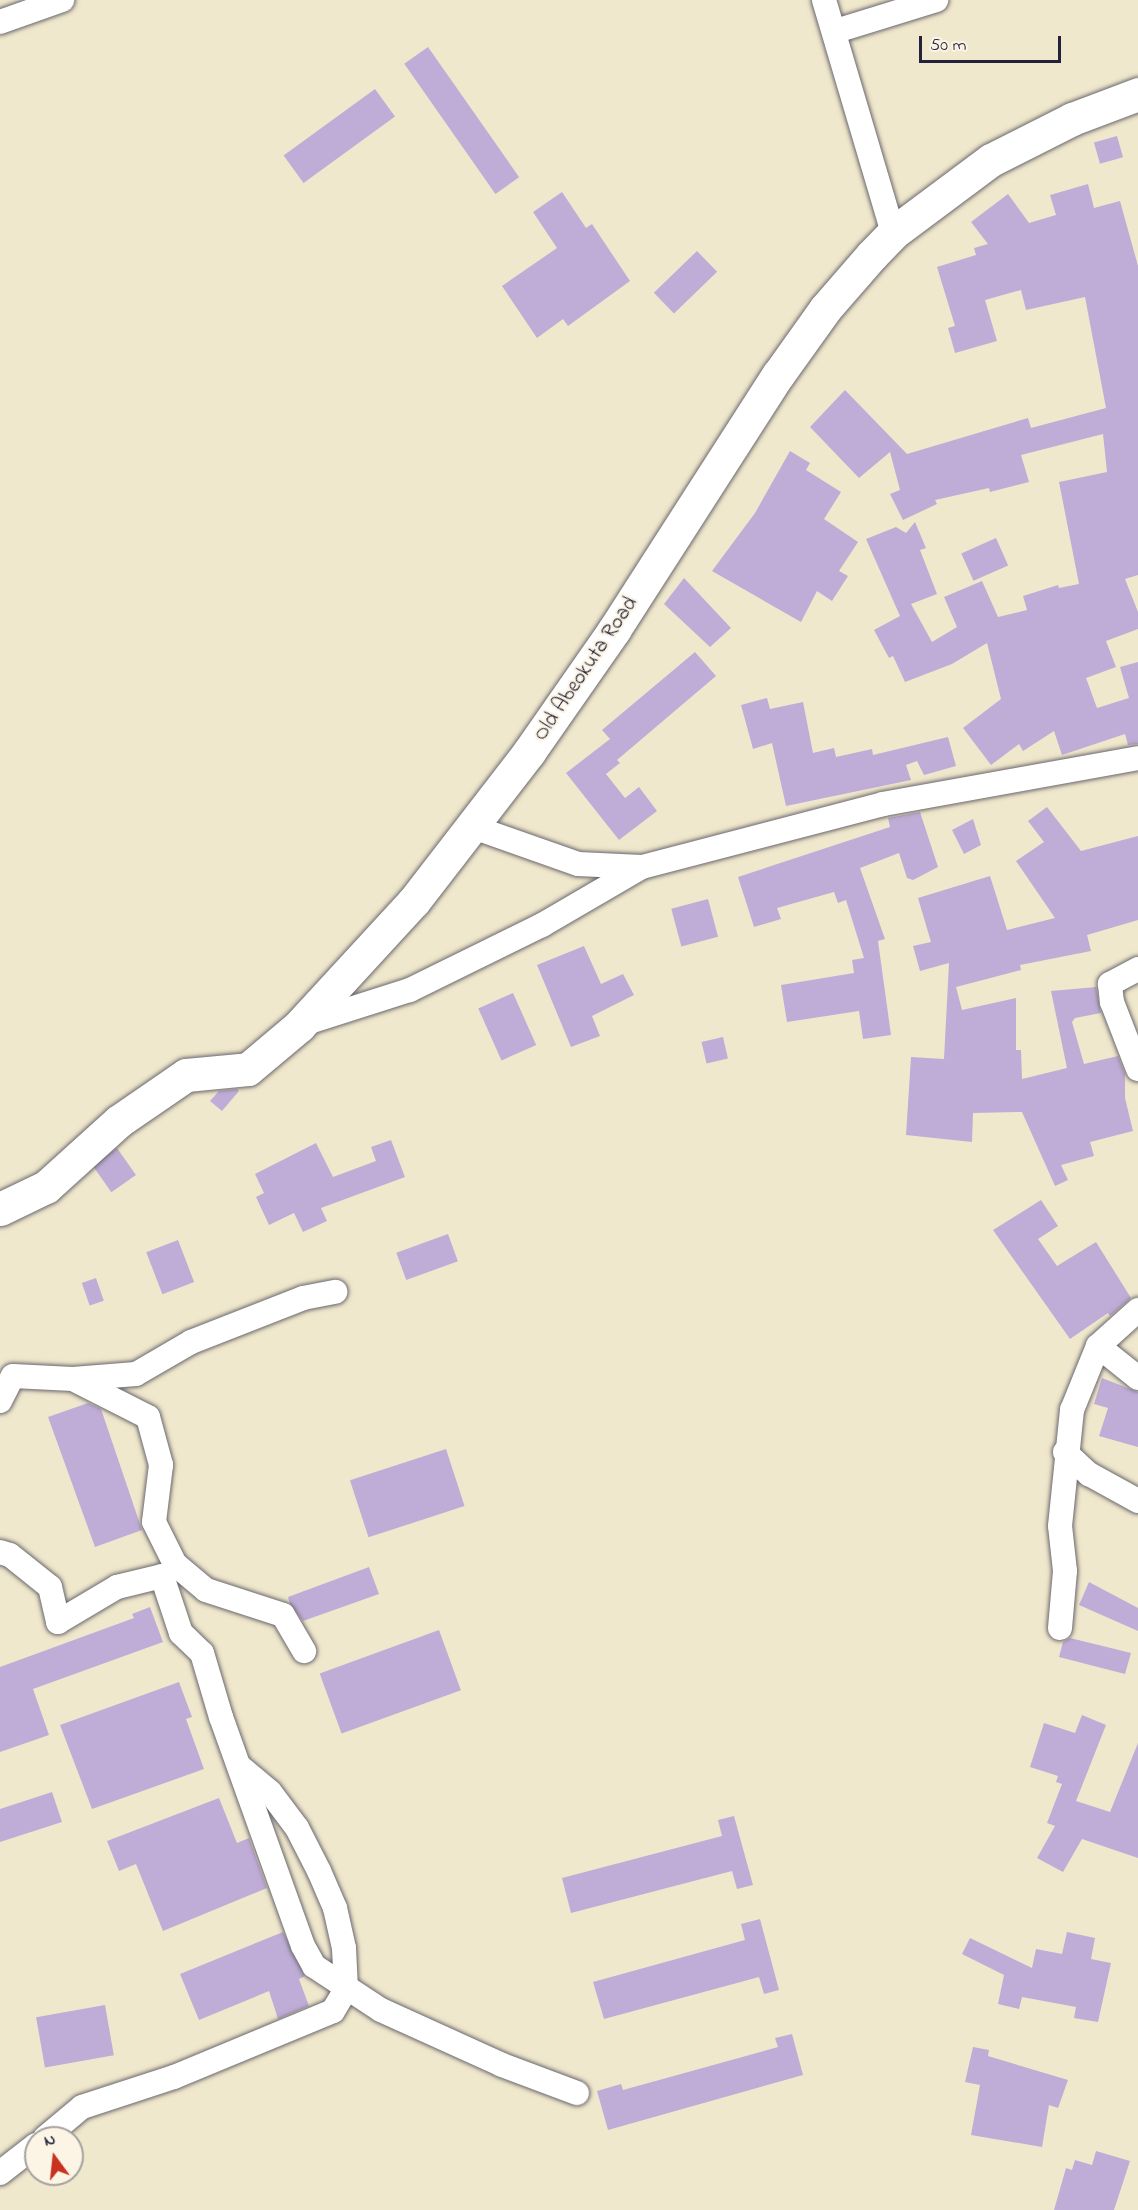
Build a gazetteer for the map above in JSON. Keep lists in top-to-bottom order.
{
  "streets": {
    "highway": ["Old Abeokuta Road"]
  },
  "scale_bar": "50 m",
  "north": "top"
}
